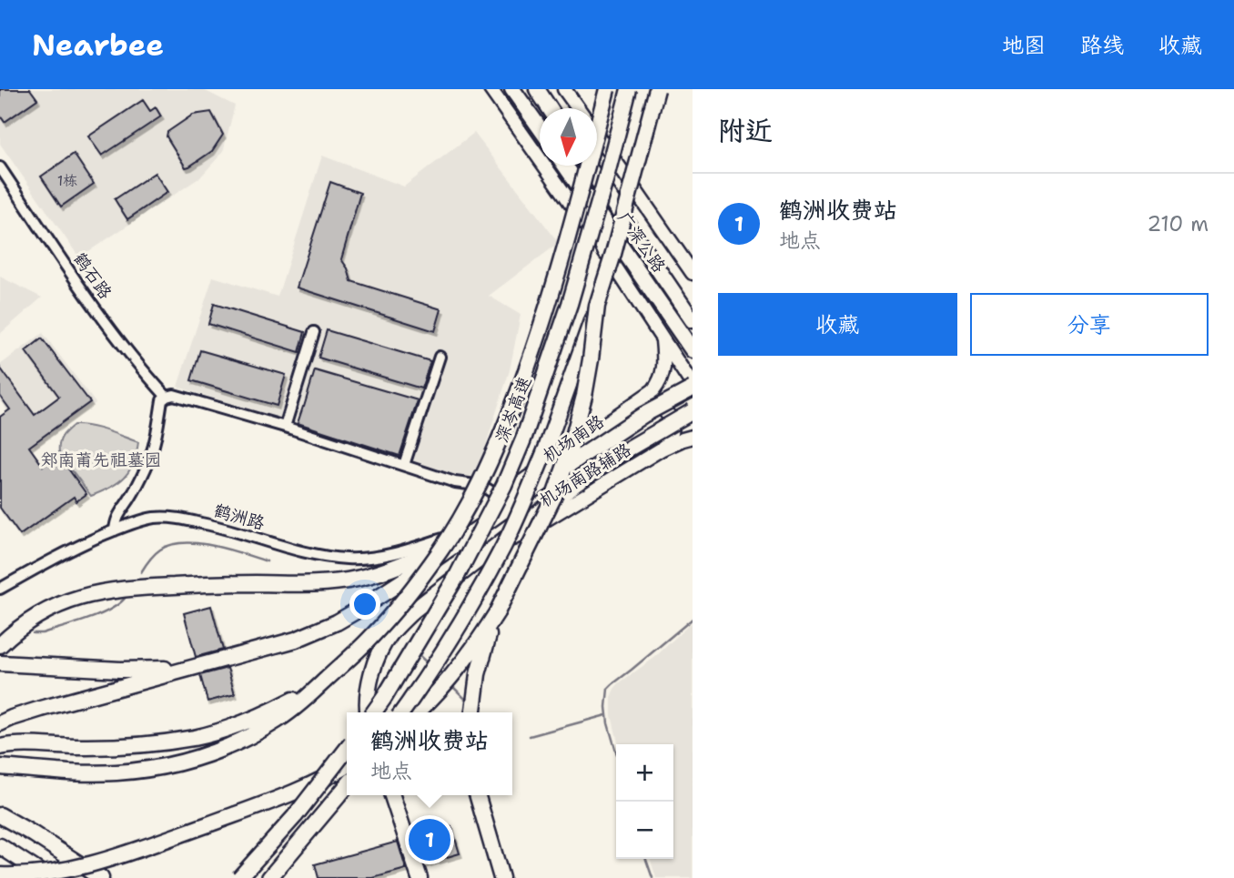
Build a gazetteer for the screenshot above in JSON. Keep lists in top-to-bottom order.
{
  "streets": {
    "highway": ["广深公路", "深岑高速", "机场南路"],
    "main road": ["机场南路辅路"],
    "street": ["鹤石路", "鹤洲路"]
  },
  "crossings": [
    ["机场南路", "机场南路辅路"],
    ["机场南路", "鹤洲路"],
    ["机场南路辅路", "鹤洲路"]
  ],
  "parks": ["郑南莆先祖墓园"],
  "house_numbers": ["1栋"],
  "north": "bottom",
  "page": {
    "header": "Nearbee",
    "nav": ["地图", "路线", "收藏"],
    "heading": "附近",
    "list": [
      {
        "mark": "1",
        "name": "鹤洲收费站",
        "note": "地点",
        "value": "210 m"
      }
    ],
    "buttons": ["收藏", "分享"],
    "popup": ["鹤洲收费站", "地点"],
    "map_buttons": ["+", "−"],
    "pins": "1"
  }
}
